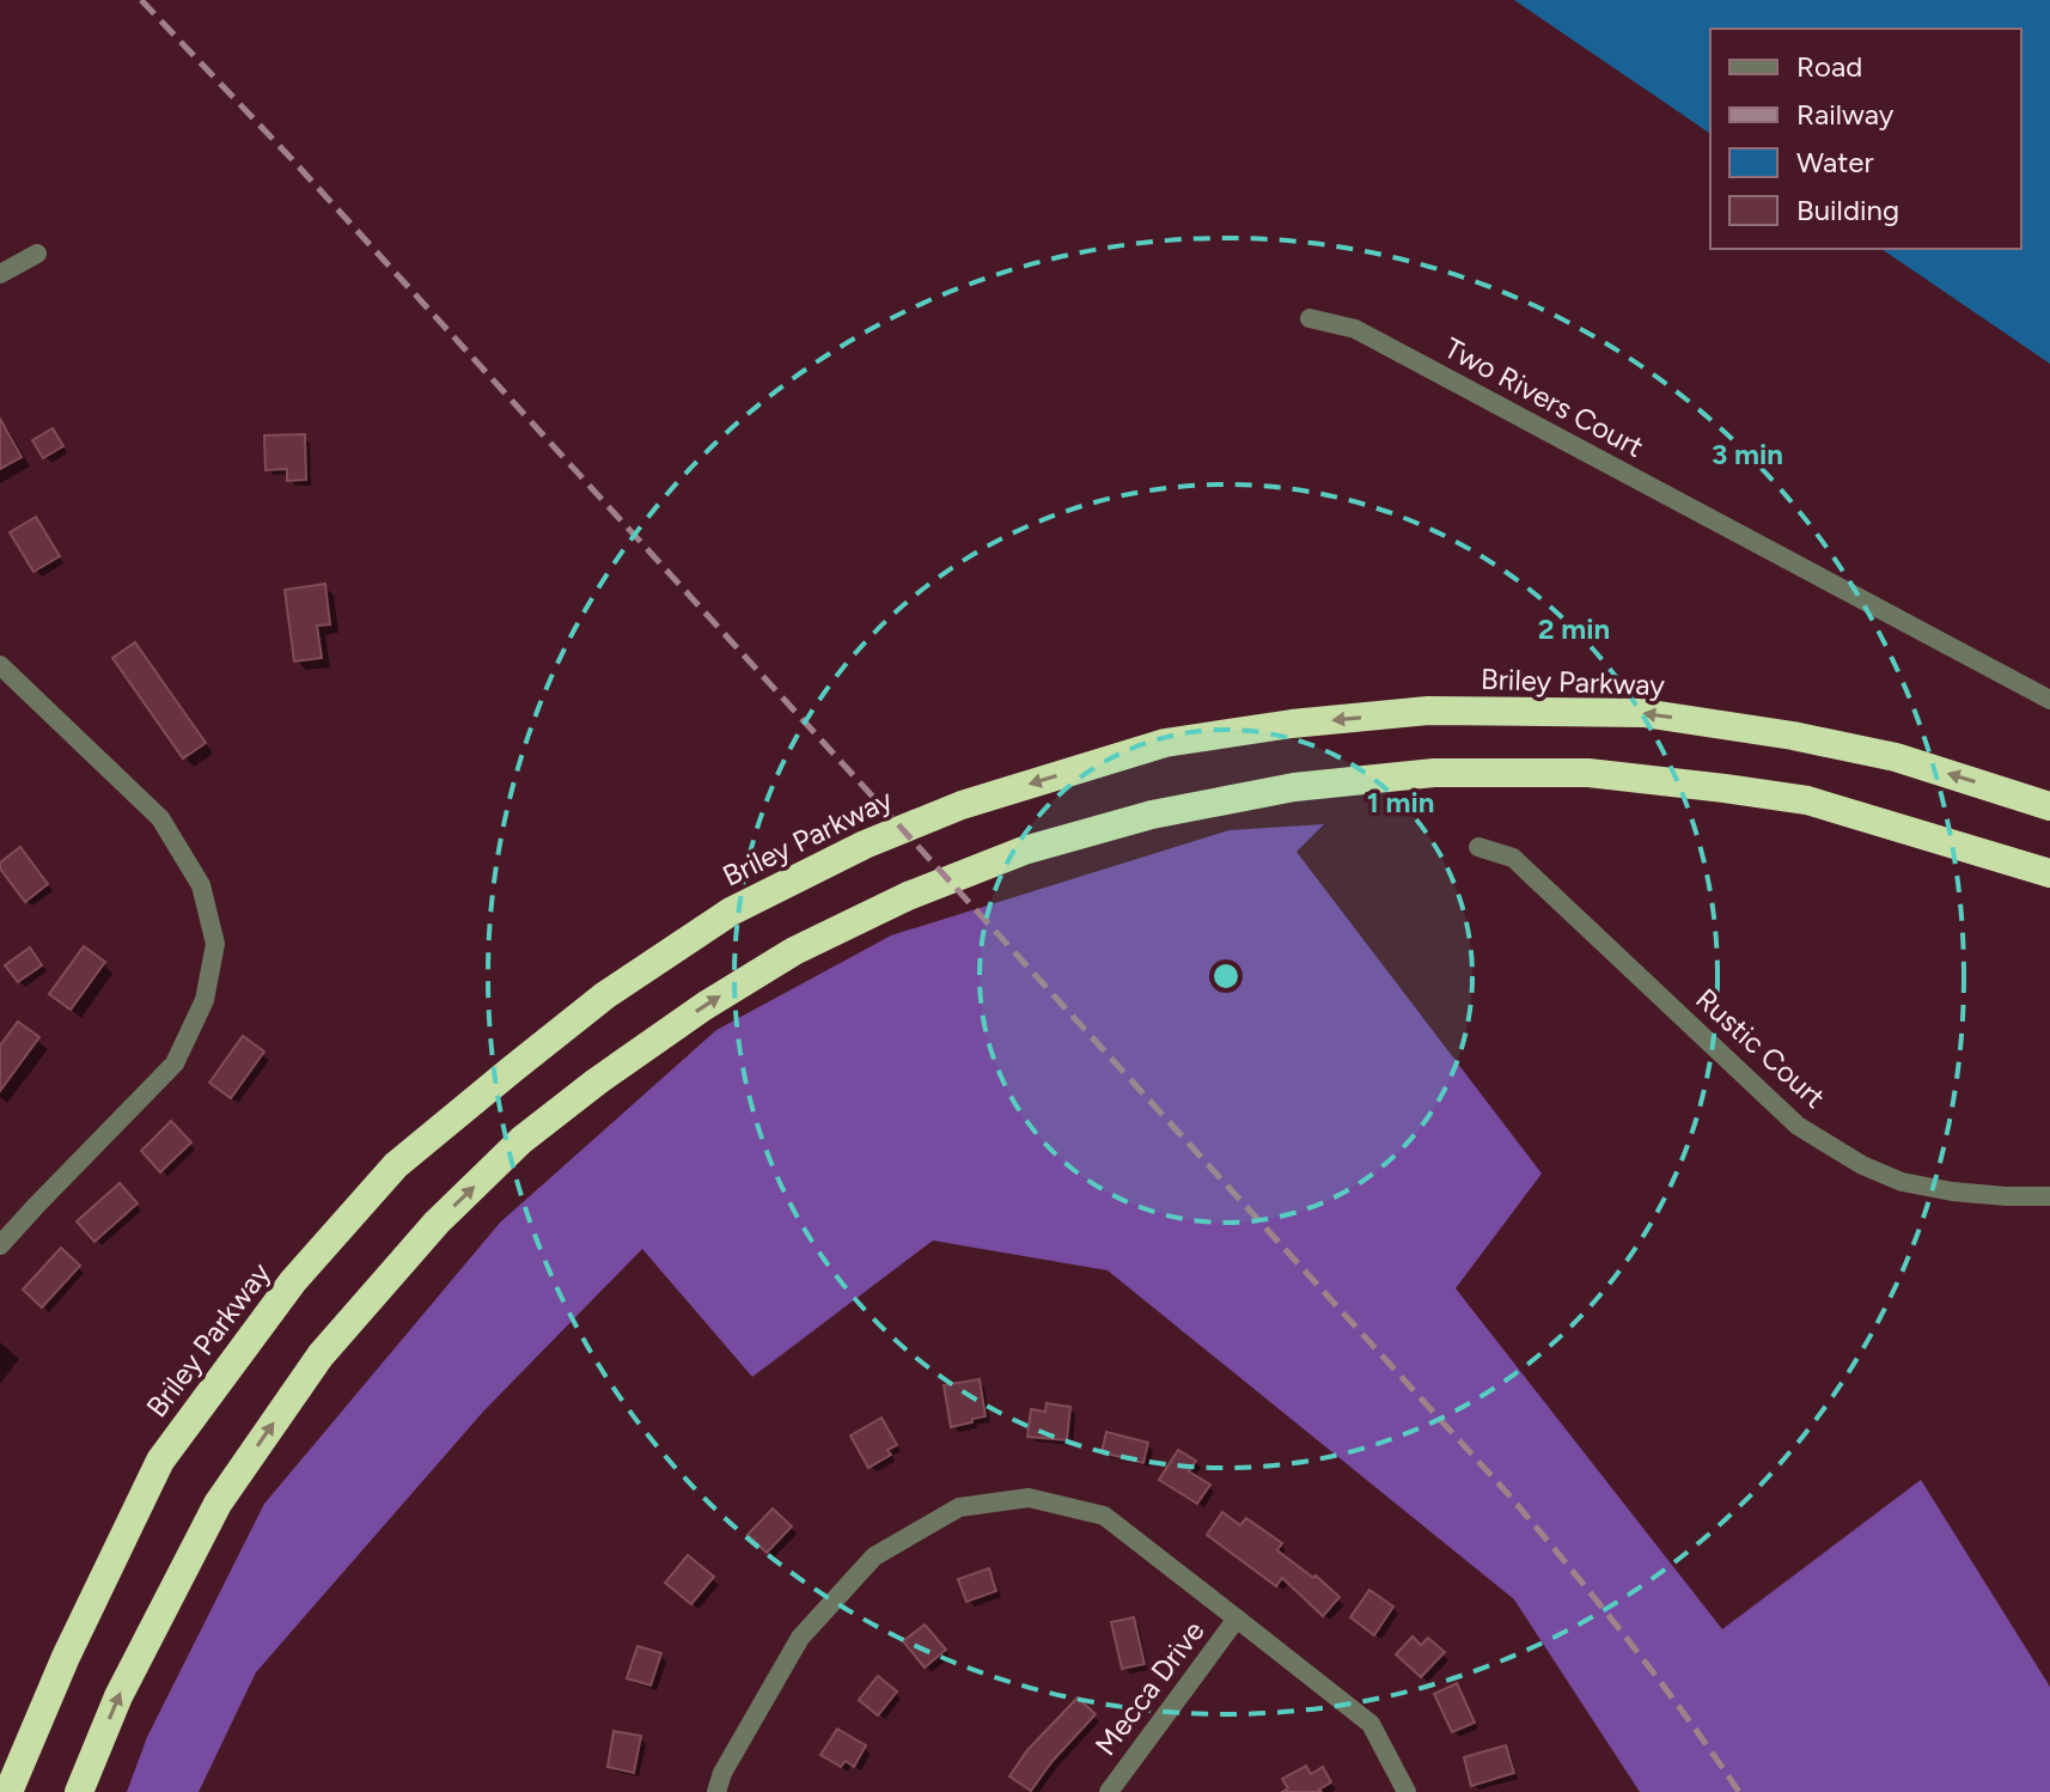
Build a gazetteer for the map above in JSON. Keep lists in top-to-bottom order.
{
  "streets": {
    "highway": ["Briley Parkway"],
    "street": ["Two Rivers Court", "Rustic Court", "Mecca Drive"]
  },
  "one_way": ["Briley Parkway"],
  "legend": [
    "Road",
    "Railway",
    "Water",
    "Building"
  ],
  "rings": ["3 min", "2 min", "1 min"]
}
